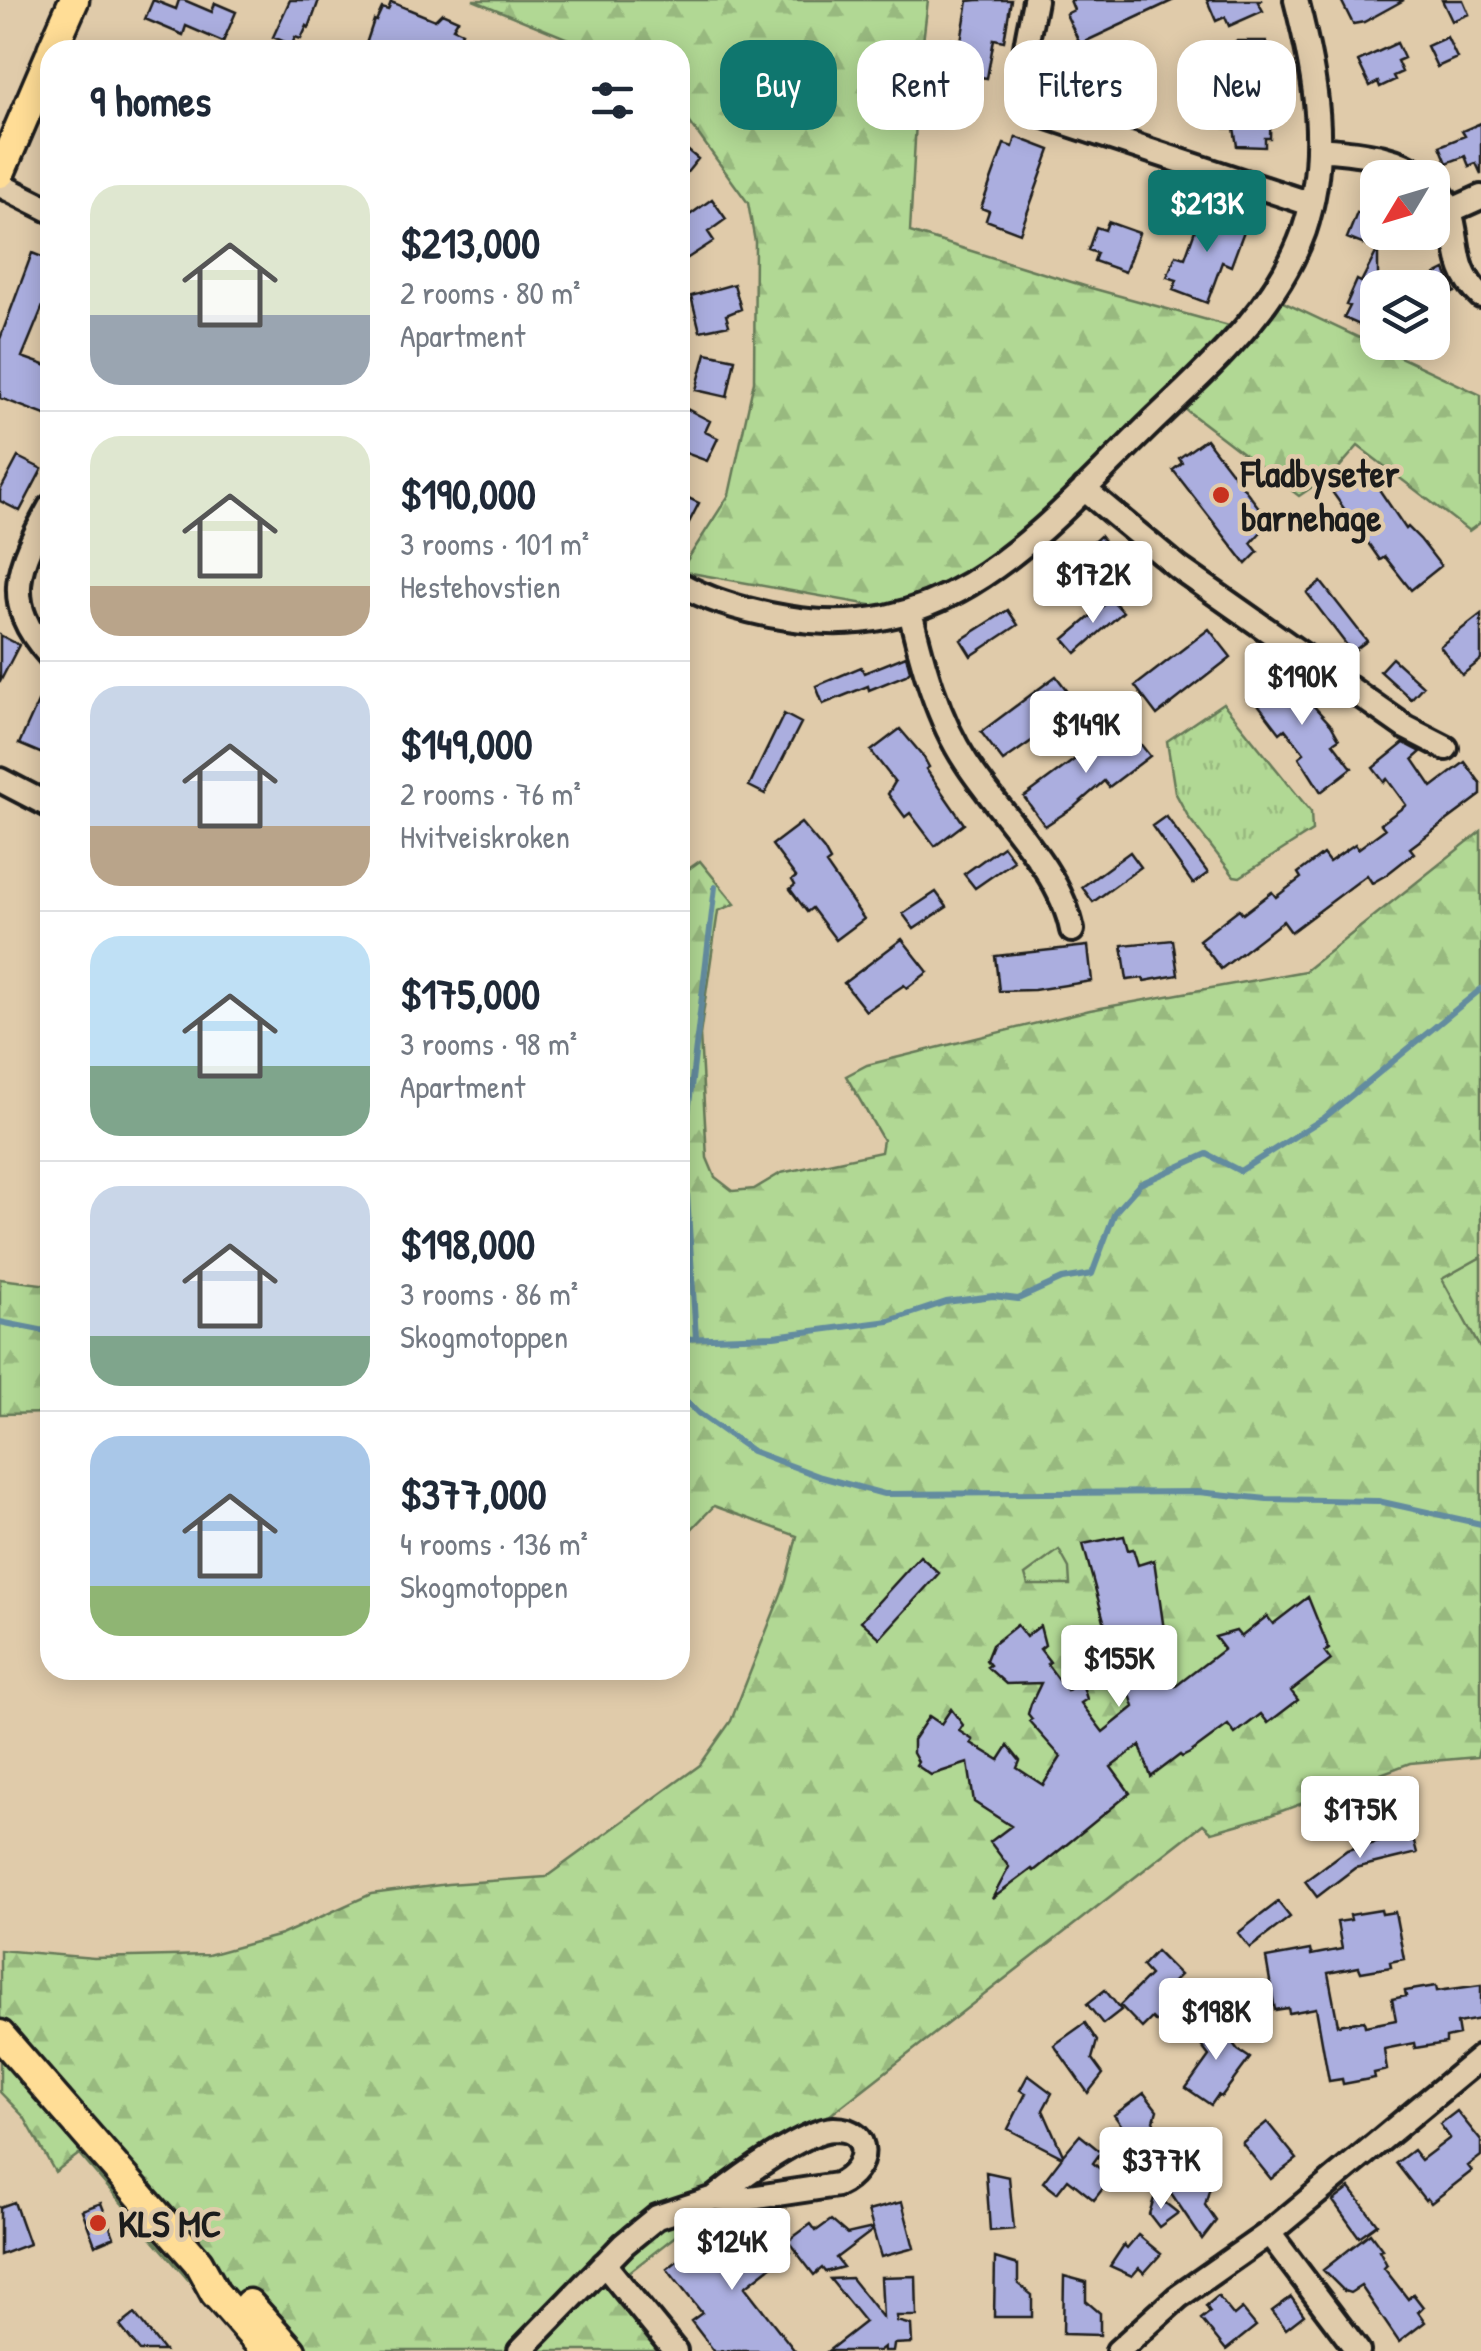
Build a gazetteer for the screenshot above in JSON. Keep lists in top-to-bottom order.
{
  "places": ["Fladbyseter barnehage", "KLS MC"],
  "north": "bottom left",
  "page": {
    "chip": [
      "Buy",
      "Rent",
      "Filters",
      "New"
    ],
    "heading": "9 homes",
    "list": [
      {
        "name": "$213,000",
        "note": "2 rooms · 80 m² · Apartment"
      },
      {
        "name": "$190,000",
        "note": "3 rooms · 101 m² · Hestehovstien"
      },
      {
        "name": "$149,000",
        "note": "2 rooms · 76 m² · Hvitveiskroken"
      },
      {
        "name": "$175,000",
        "note": "3 rooms · 98 m² · Apartment"
      },
      {
        "name": "$198,000",
        "note": "3 rooms · 86 m² · Skogmotoppen"
      },
      {
        "name": "$377,000",
        "note": "4 rooms · 136 m² · Skogmotoppen"
      }
    ],
    "price": [
      "$213K",
      "$172K",
      "$190K",
      "$149K",
      "$155K",
      "$175K",
      "$198K",
      "$377K",
      "$124K"
    ]
  }
}
